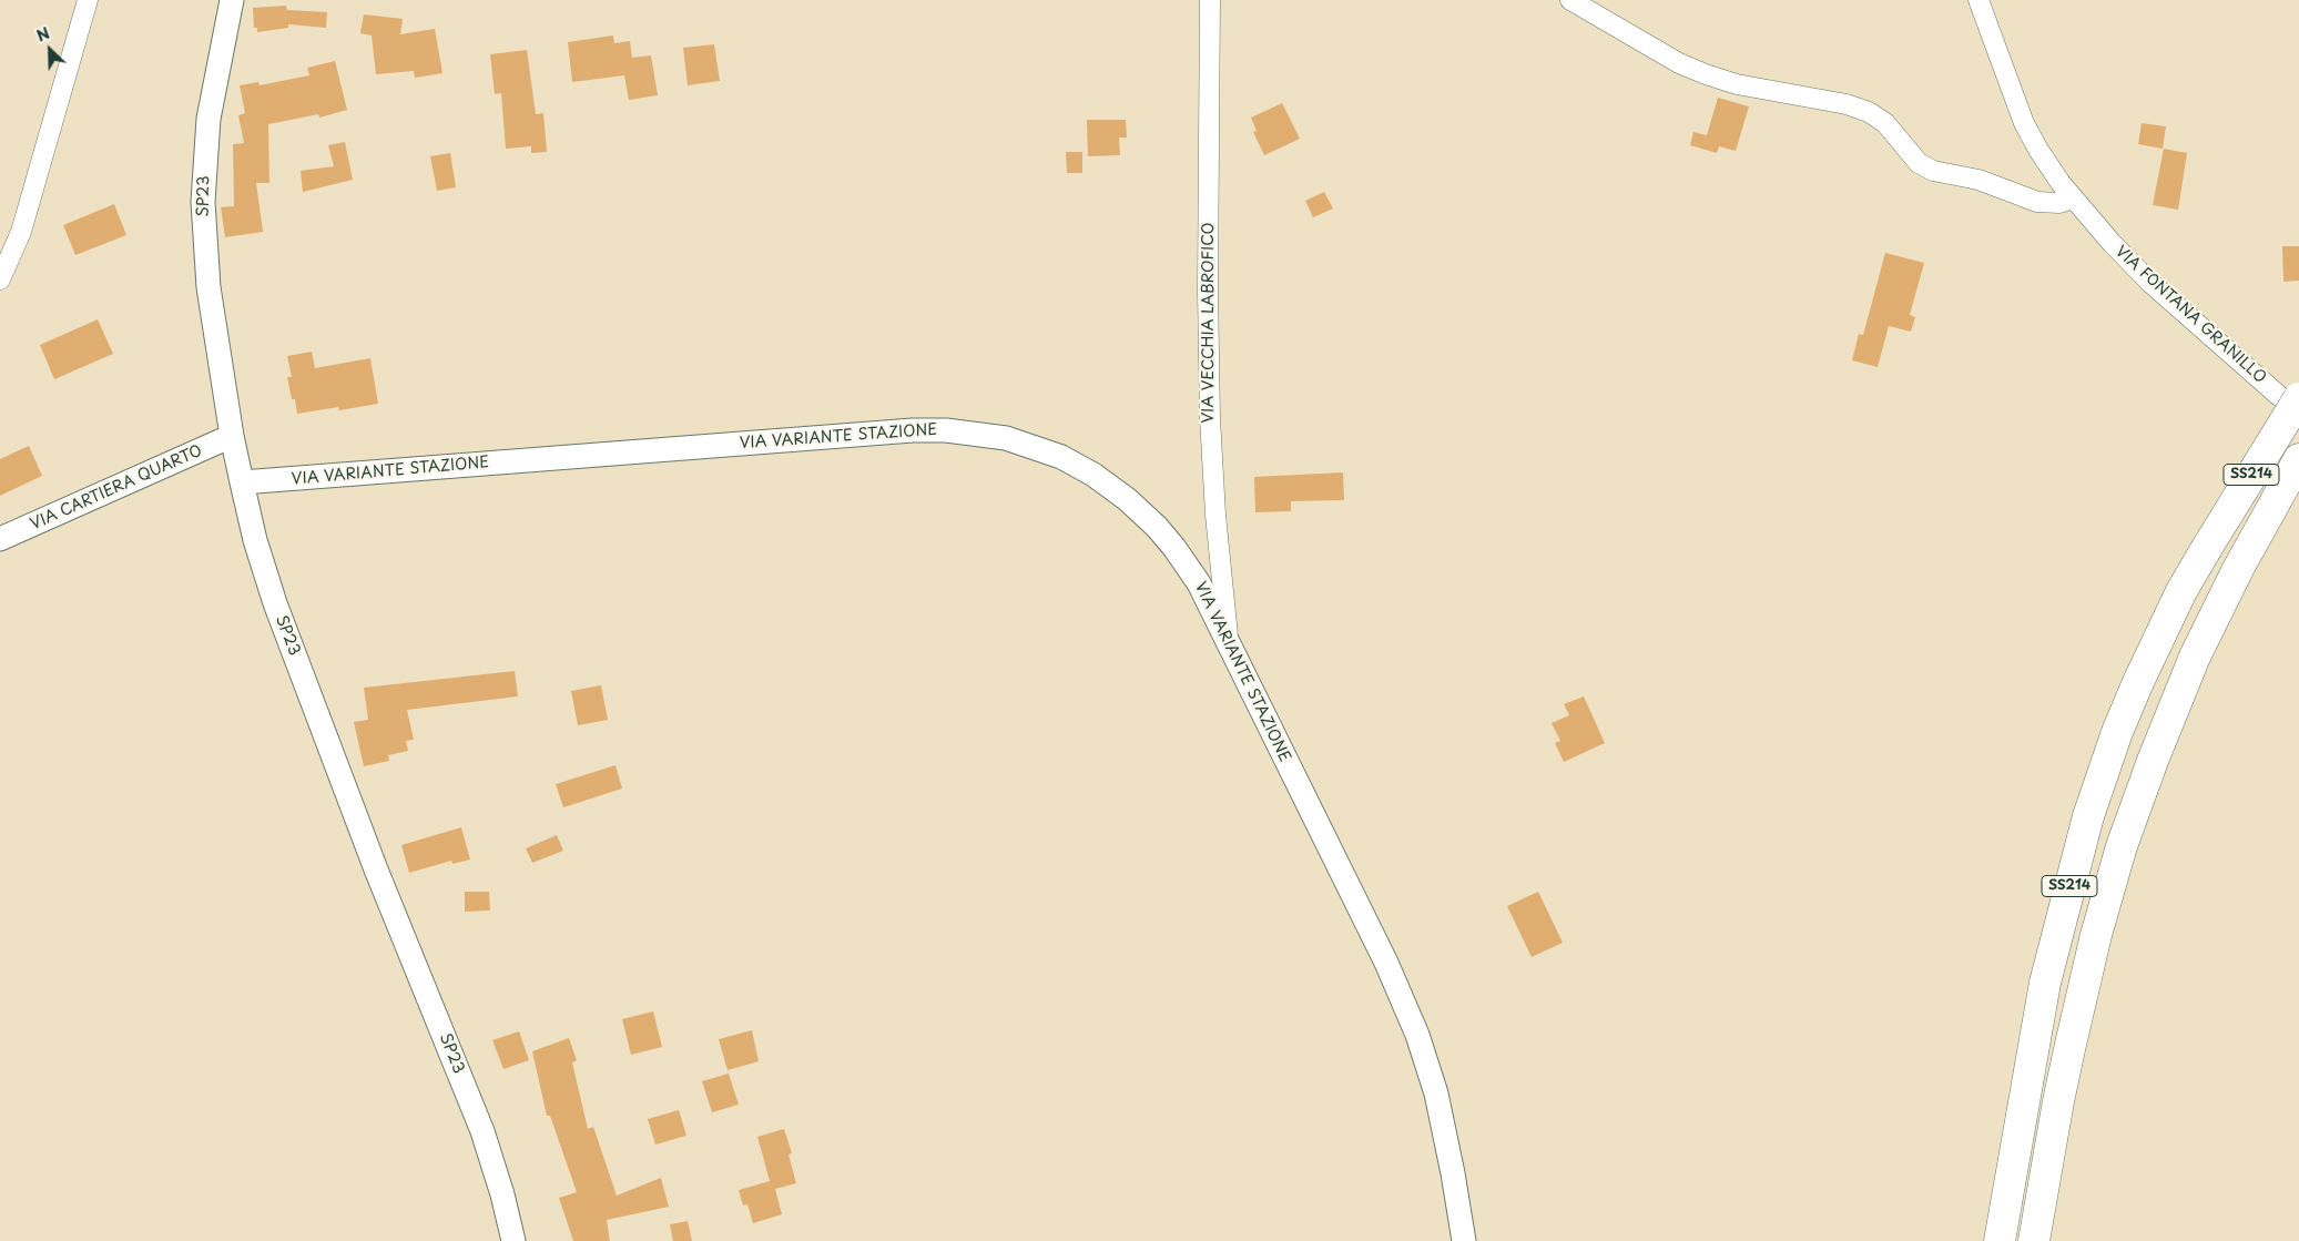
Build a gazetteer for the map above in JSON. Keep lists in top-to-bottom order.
{
  "streets": {
    "highway": ["SS214"],
    "street": [
      "SP23",
      "VIA FONTANA GRANILLO",
      "VIA VECCHIA LABROFICO",
      "VIA VARIANTE STAZIONE",
      "VIA CARTIERA QUARTO"
    ]
  },
  "crossings": [
    ["SP23", "VIA VARIANTE STAZIONE"],
    ["SP23", "VIA CARTIERA QUARTO"],
    ["VIA FONTANA GRANILLO", "SS214"],
    ["VIA VECCHIA LABROFICO", "VIA VARIANTE STAZIONE"]
  ],
  "north": "top left"
}
